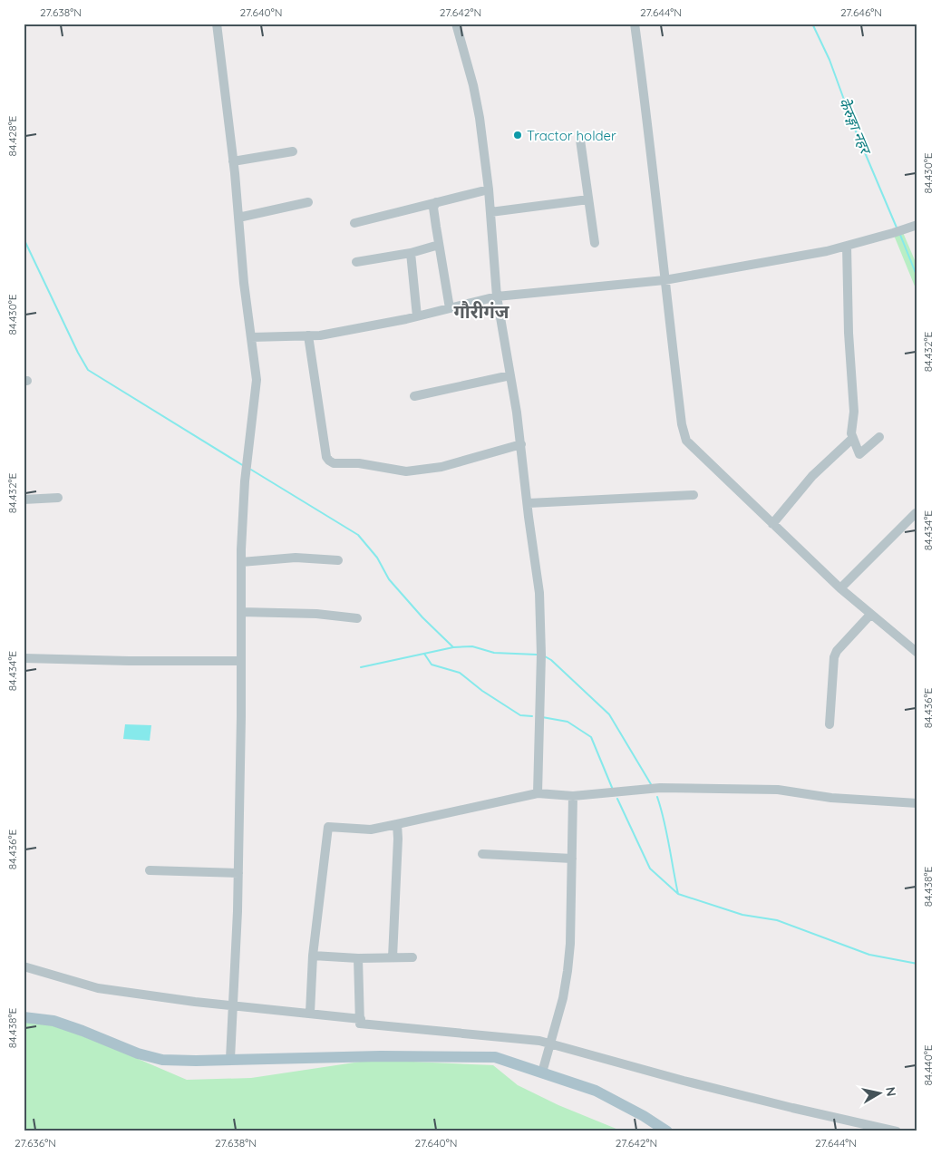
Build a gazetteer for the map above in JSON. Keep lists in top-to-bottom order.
{
  "districts": ["गौरीगंज"],
  "water": ["केेरुङ्गा नहर"],
  "places": ["Tractor holder"],
  "north": "right",
  "coordinates": [
    "27.638°N",
    "27.640°N",
    "27.642°N",
    "27.644°N",
    "27.646°N",
    "84.428°E",
    "84.430°E",
    "84.432°E",
    "84.434°E",
    "84.436°E",
    "84.438°E",
    "84.440°E",
    "27.636°N"
  ]
}
